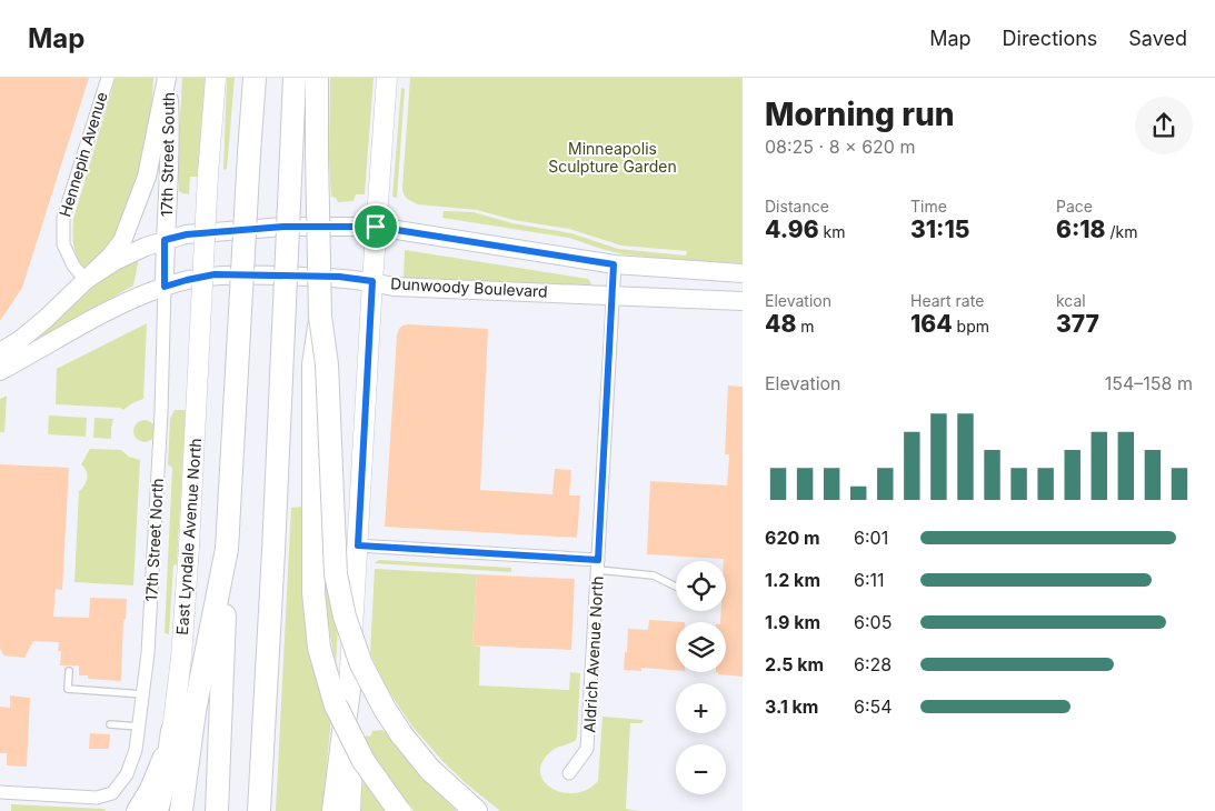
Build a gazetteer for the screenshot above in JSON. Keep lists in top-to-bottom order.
{
  "streets": {
    "main road": [
      "17th Street South",
      "Dunwoody Boulevard",
      "East Lyndale Avenue North",
      "17th Street North"
    ],
    "street": ["Hennepin Avenue", "Aldrich Avenue North"]
  },
  "crossings": [
    ["17th Street South", "17th Street North"],
    ["Dunwoody Boulevard", "17th Street North"],
    ["Dunwoody Boulevard", "Aldrich Avenue North"]
  ],
  "parks": ["Minneapolis Sculpture Garden"],
  "page": {
    "header": "Map",
    "nav": ["Map", "Directions", "Saved"],
    "heading": ["Morning run", "08:25 · 8 × 620 m"],
    "stats": [
      ["Distance", "4.96 km"],
      ["Time", "31:15"],
      ["Pace", "6:18 /km"],
      ["Elevation", "48 m"],
      ["Heart rate", "164 bpm"],
      ["kcal", "377"]
    ],
    "chart": ["Elevation", "154–158 m"],
    "list": [
      {
        "name": "620 m",
        "note": "6:01"
      },
      {
        "name": "1.2 km",
        "note": "6:11"
      },
      {
        "name": "1.9 km",
        "note": "6:05"
      },
      {
        "name": "2.5 km",
        "note": "6:28"
      },
      {
        "name": "3.1 km",
        "note": "6:54"
      }
    ],
    "map_buttons": ["+", "−"]
  }
}
